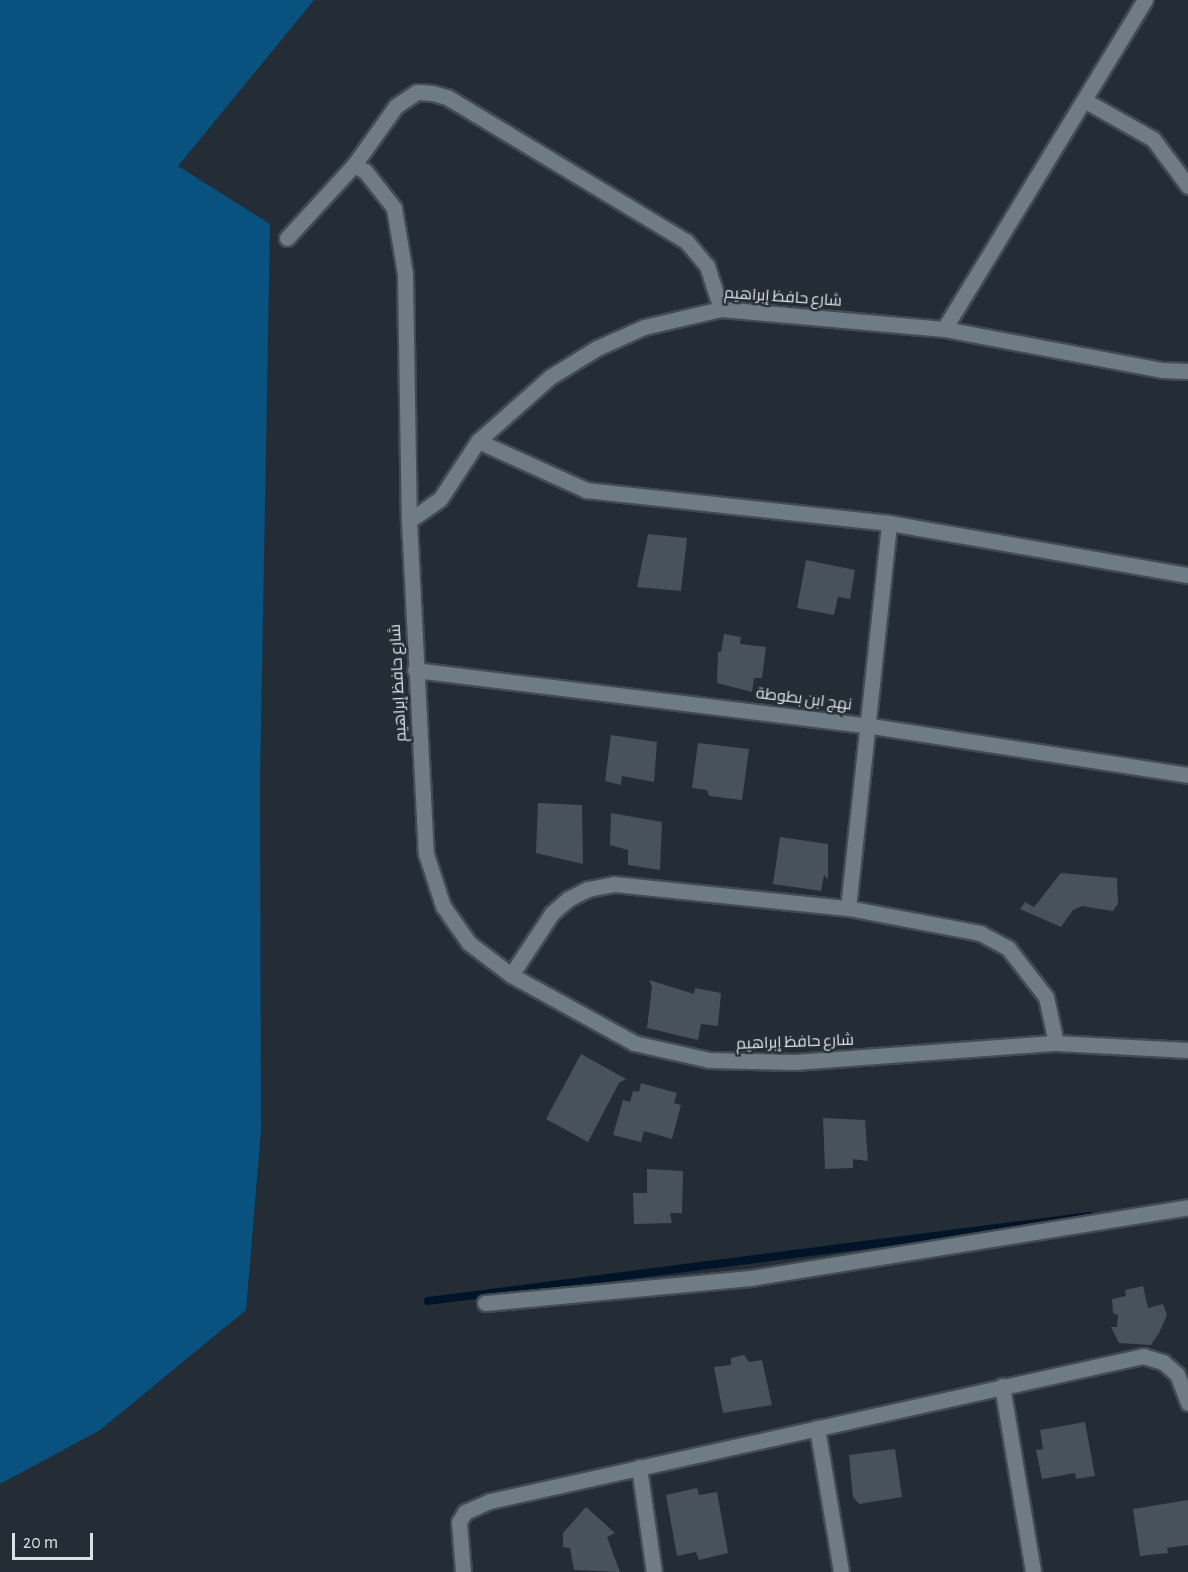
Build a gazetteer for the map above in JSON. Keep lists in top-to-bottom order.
{
  "streets": {
    "street": ["شارع حافظ إبراهيم", "نهج ابن بطوطة"]
  },
  "crossings": [
    ["شارع حافظ إبراهيم", "نهج ابن بطوطة"]
  ],
  "scale_bar": "20 m"
}
